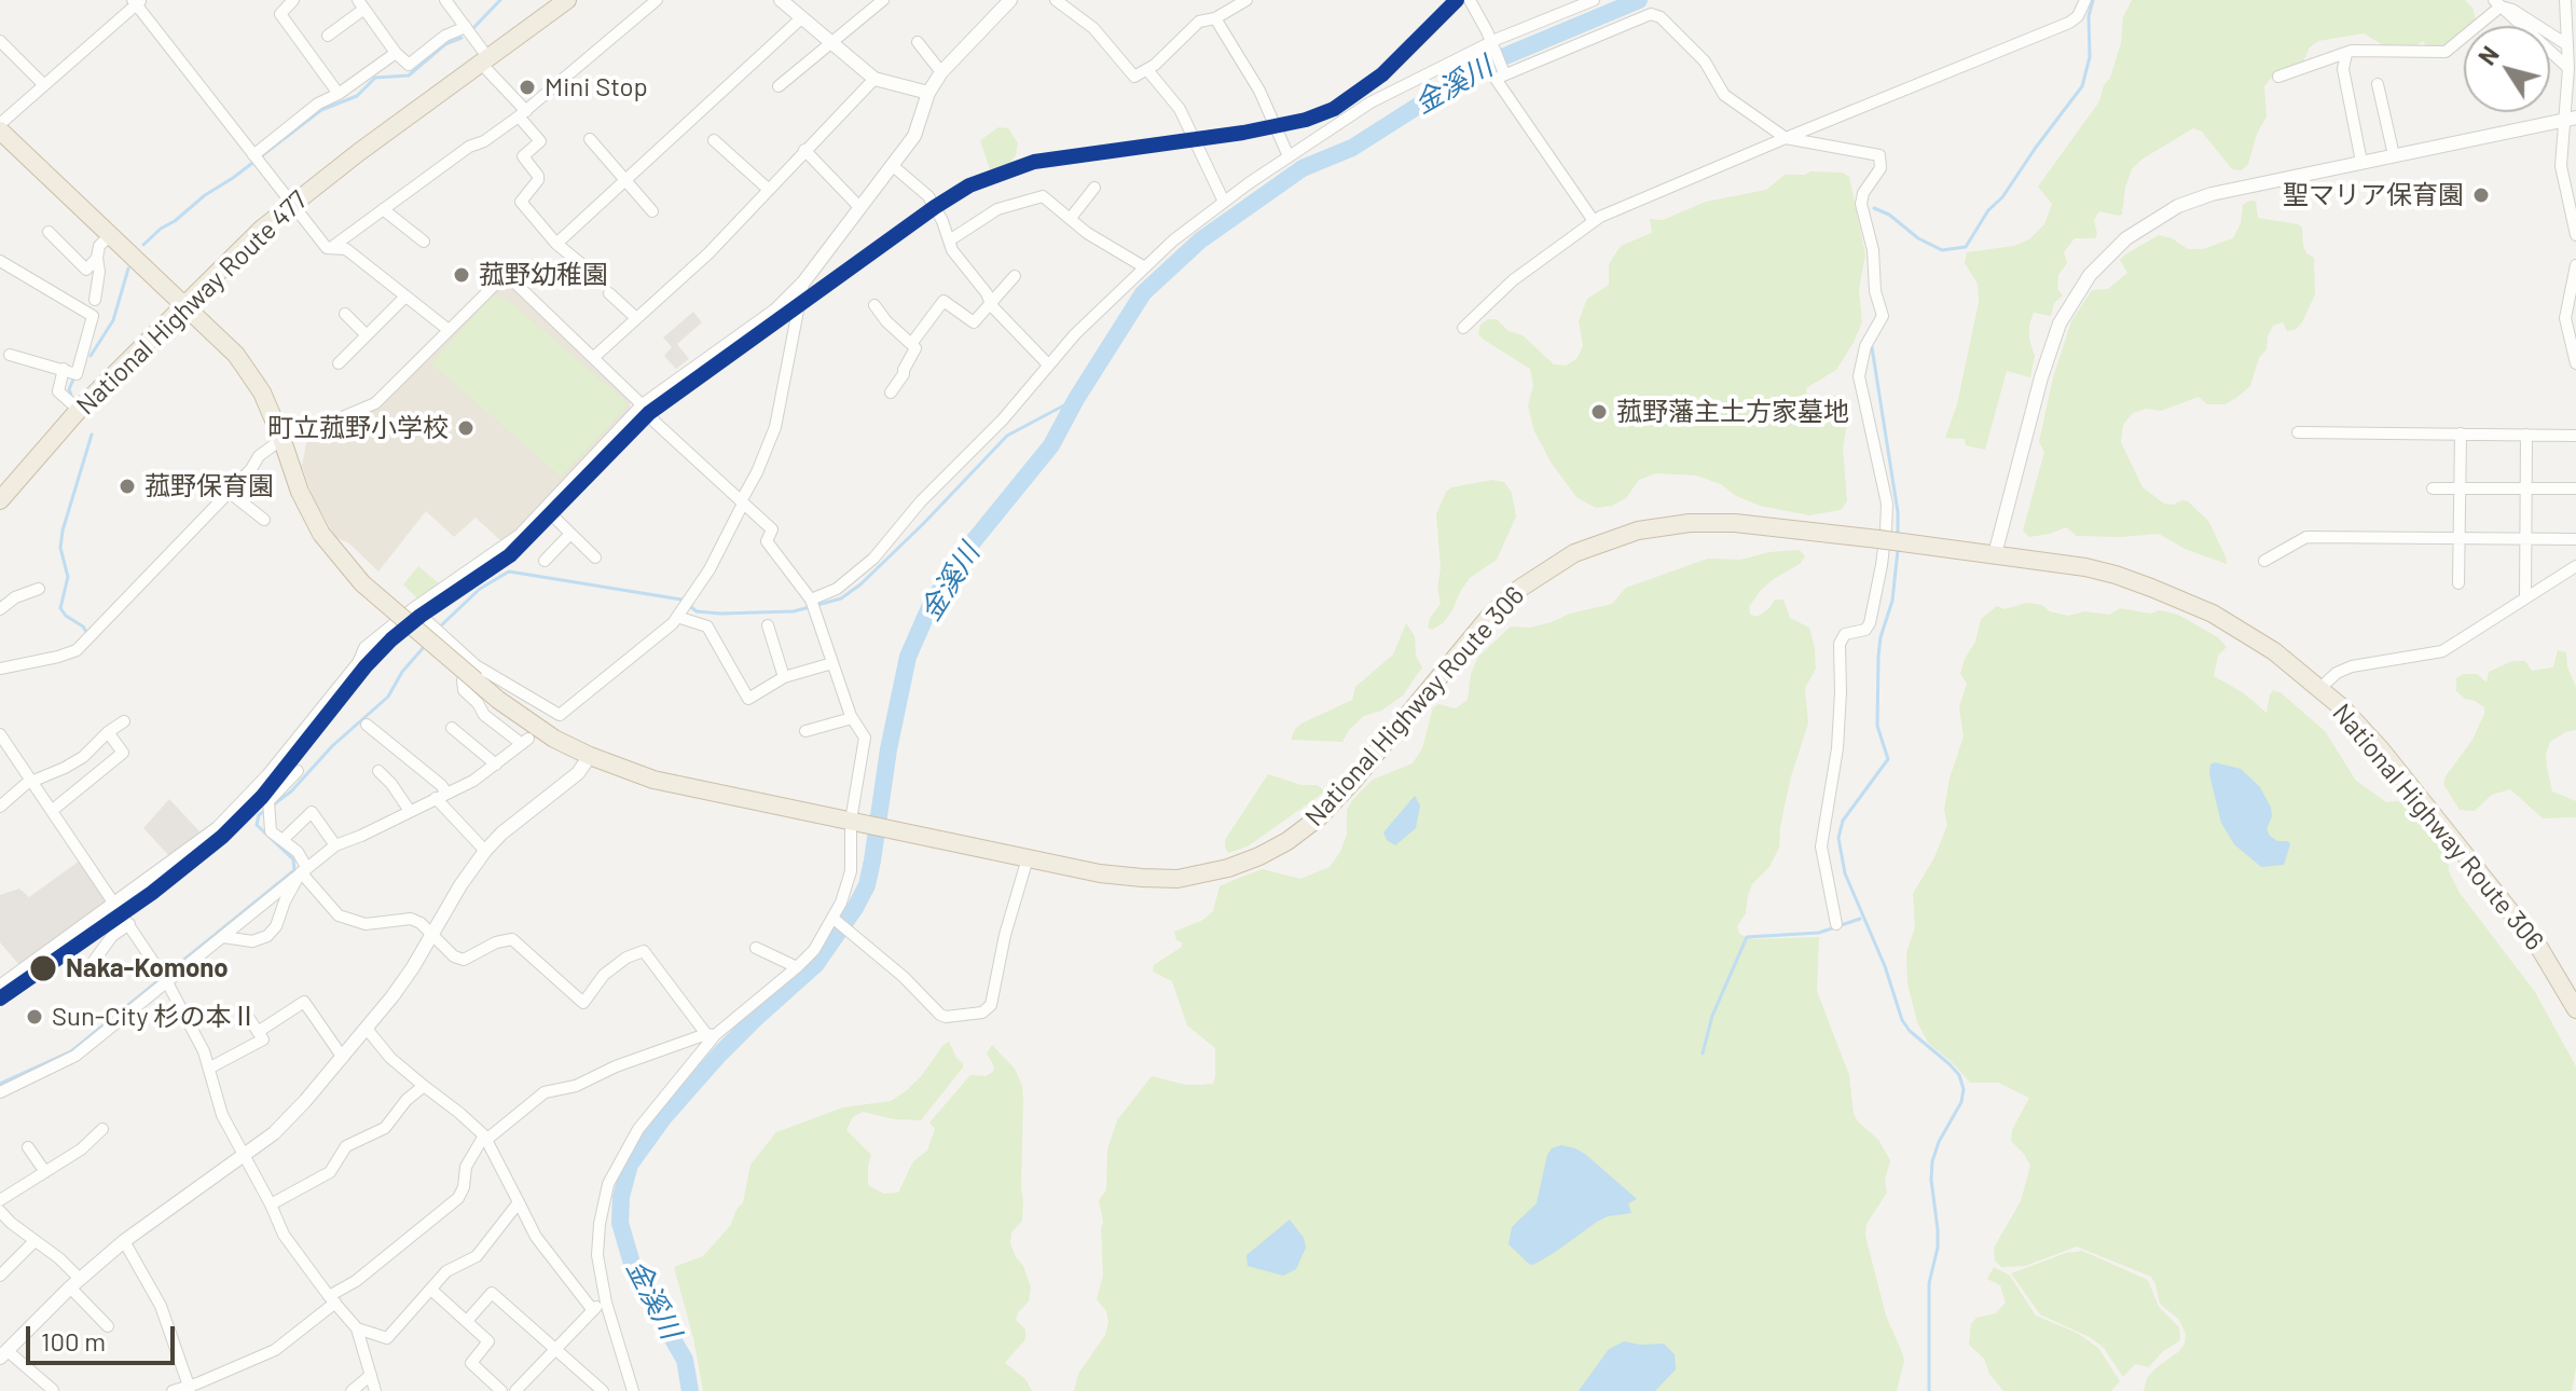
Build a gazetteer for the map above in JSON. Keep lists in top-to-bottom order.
{
  "streets": {
    "highway": ["National Highway Route 477", "National Highway Route 306"]
  },
  "crossings": [
    ["National Highway Route 477", "National Highway Route 306"]
  ],
  "water": ["金溪川"],
  "places": [
    "Mini Stop",
    "聖マリア保育園",
    "菰野幼稚園",
    "菰野藩主土方家墓地",
    "町立菰野小学校",
    "菰野保育園",
    "Naka-Komono",
    "Sun-City 杉の本Ⅱ"
  ],
  "scale_bar": "100 m",
  "north": "top left"
}
